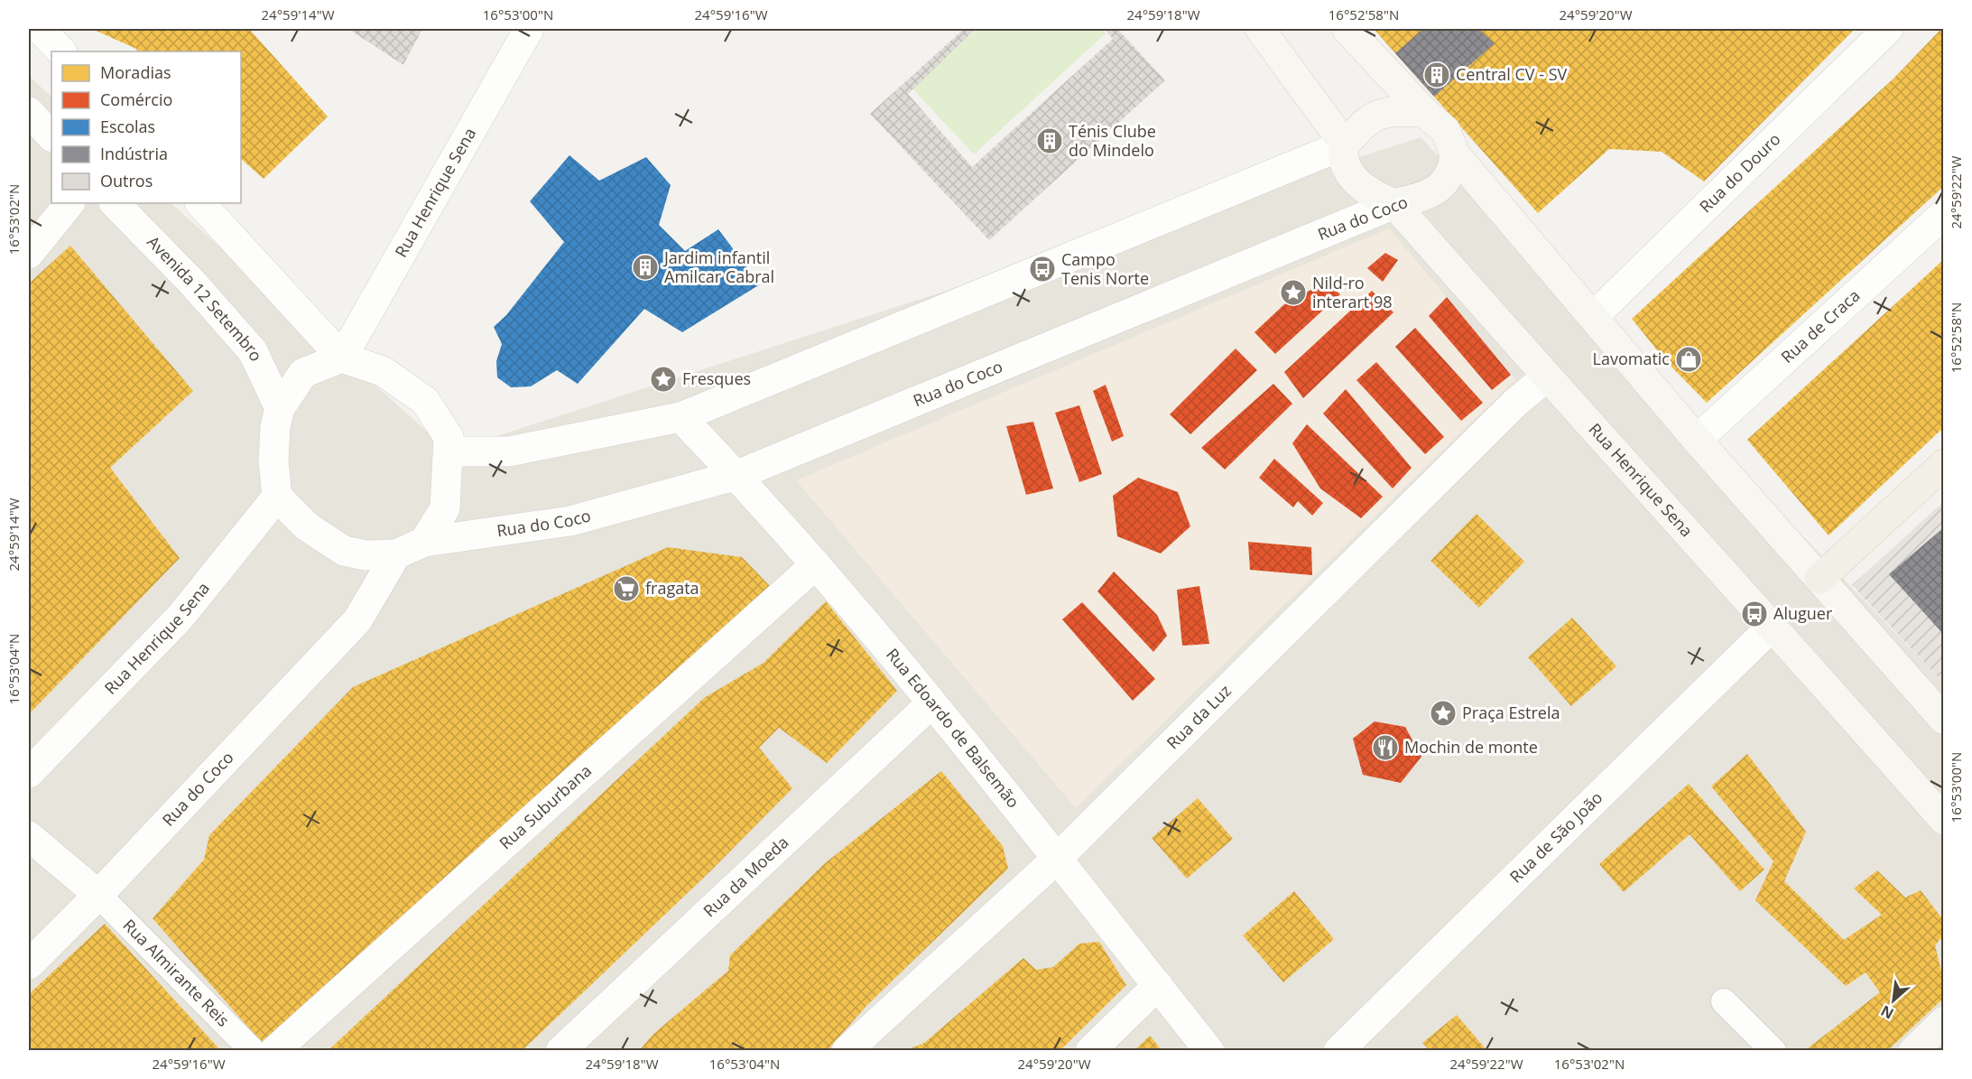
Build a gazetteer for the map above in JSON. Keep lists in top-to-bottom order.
{
  "streets": {
    "main road": ["Rua Henrique Sena", "Rua do Coco"],
    "street": [
      "Rua do Douro",
      "Avenida 12 Setembro",
      "Rua de Craca",
      "Rua da Luz",
      "Rua Edoardo de Balsemão",
      "Rua Suburbana",
      "Rua de São João",
      "Rua da Moeda"
    ],
    "lane": ["Rua Almirante Reis"]
  },
  "crossings": [
    ["Rua Henrique Sena", "Rua do Coco"],
    ["Rua Henrique Sena", "Avenida 12 Setembro"],
    ["Rua Henrique Sena", "Rua da Luz"],
    ["Rua Henrique Sena", "Rua de São João"],
    ["Rua do Coco", "Avenida 12 Setembro"],
    ["Rua do Coco", "Rua Edoardo de Balsemão"],
    ["Rua do Coco", "Rua Almirante Reis"],
    ["Rua da Luz", "Rua Edoardo de Balsemão"],
    ["Rua Edoardo de Balsemão", "Rua Suburbana"],
    ["Rua Edoardo de Balsemão", "Rua da Moeda"]
  ],
  "places": {
    "building": ["Central CV - SV", "Ténis Clube do Mindelo", "Jardim infantil Amilcar Cabral"],
    "bus stop": ["Campo Tenis Norte", "Aluguer"],
    "place": ["Nild-ro interart 98", "Fresques", "Praça Estrela"],
    "shop": ["Lavomatic"],
    "supermarket": ["fragata"],
    "restaurant": ["Mochin de monte"]
  },
  "legend": [
    "Moradias",
    "Comércio",
    "Escolas",
    "Indústria",
    "Outros"
  ],
  "north": "bottom left",
  "coordinates": [
    "24°59'14\"W",
    "16°53'00\"N",
    "24°59'16\"W",
    "24°59'18\"W",
    "16°52'58\"N",
    "24°59'20\"W",
    "24°59'22\"W",
    "16°53'02\"N",
    "16°53'04\"N"
  ]
}
